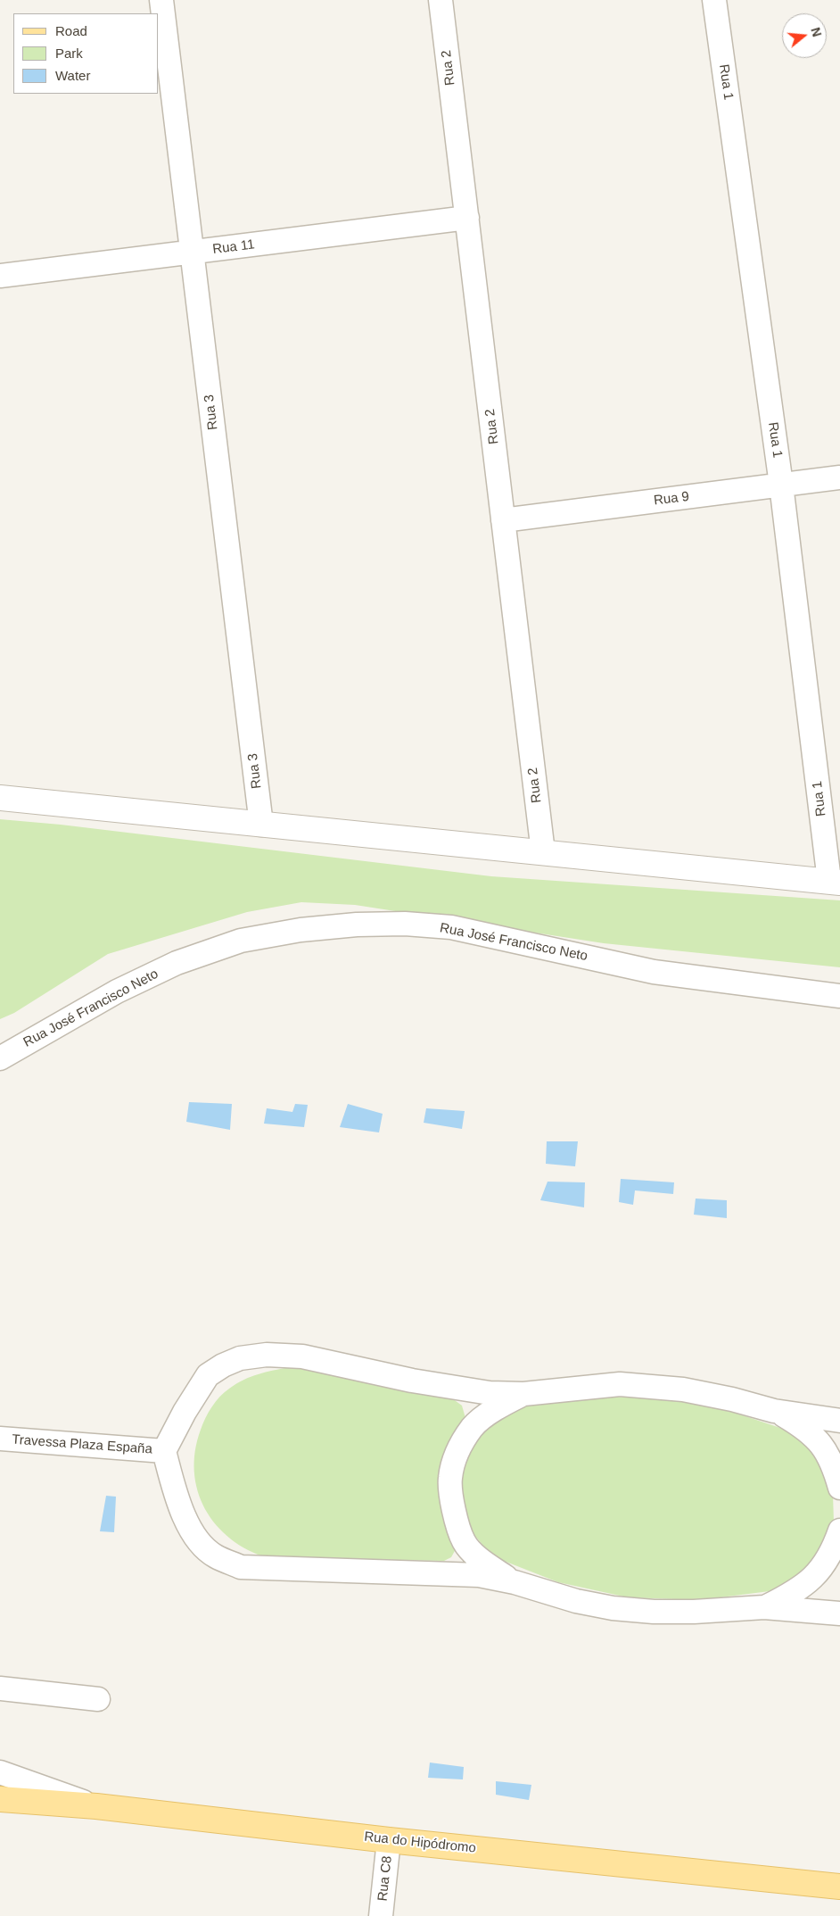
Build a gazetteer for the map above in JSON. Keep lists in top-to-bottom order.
{
  "streets": {
    "main road": ["Rua do Hipódromo"],
    "street": [
      "Rua 2",
      "Rua 1",
      "Rua 11",
      "Rua 3",
      "Rua 9",
      "Rua José Francisco Neto",
      "Travessa Plaza España",
      "Rua C8"
    ]
  },
  "crossings": [
    ["Rua 2", "Rua 11"],
    ["Rua 2", "Rua 9"],
    ["Rua 1", "Rua 9"],
    ["Rua 11", "Rua 3"],
    ["Rua do Hipódromo", "Rua C8"]
  ],
  "legend": ["Road", "Park", "Water"],
  "north": "right"
}
